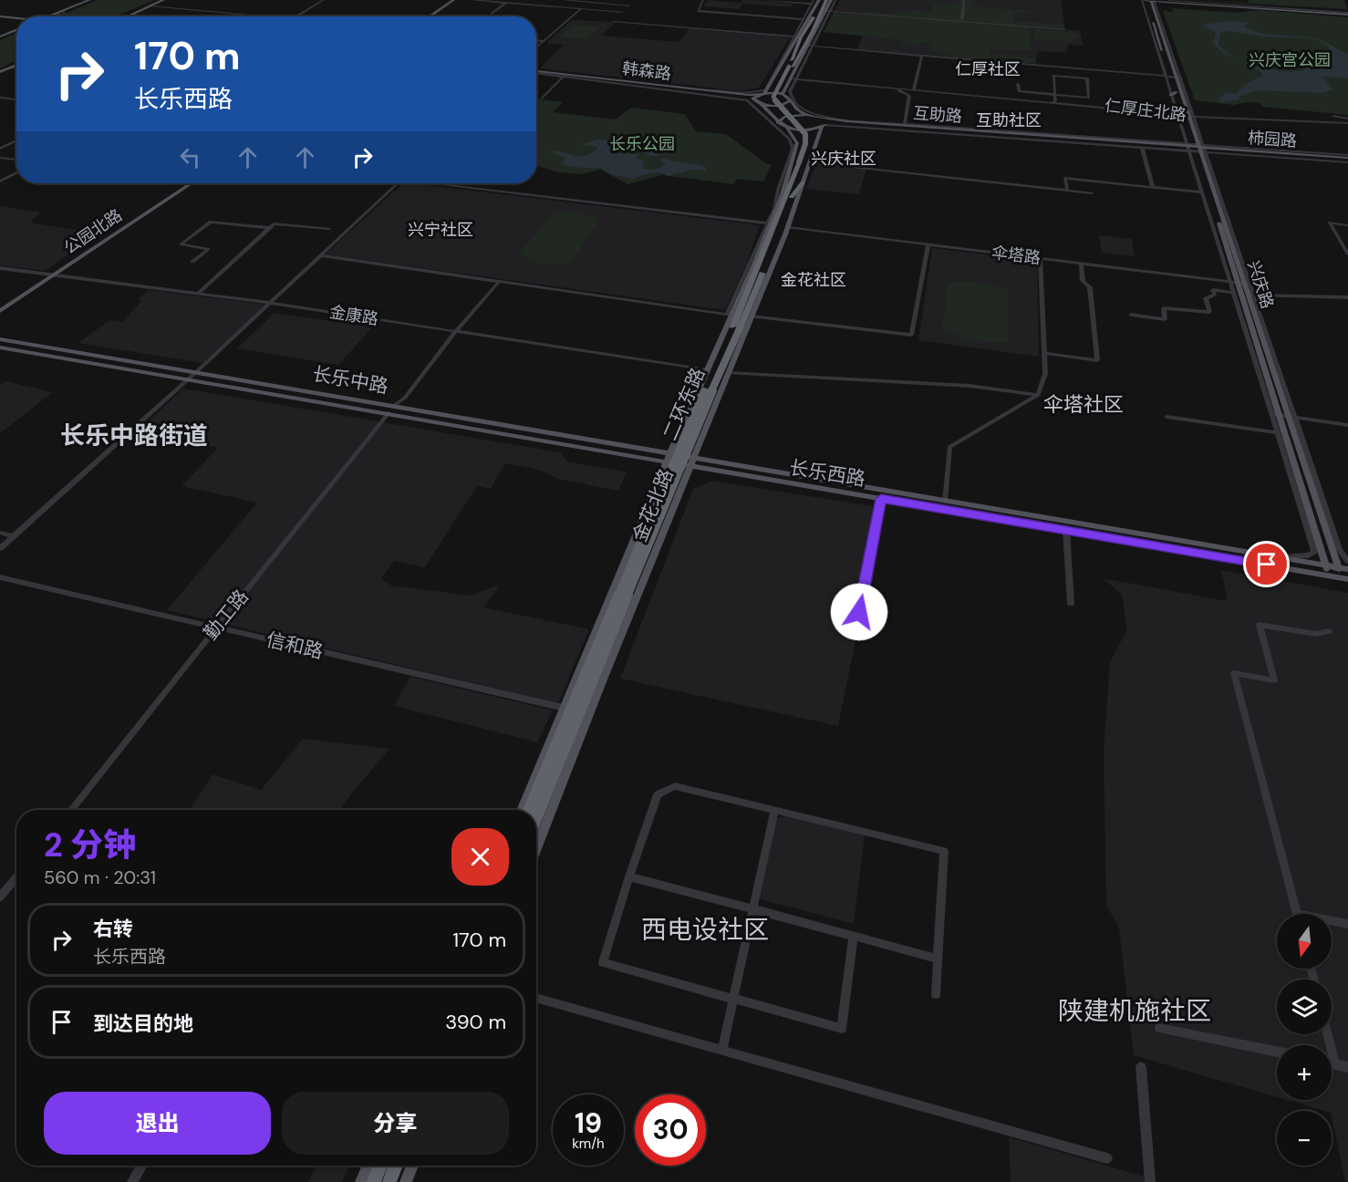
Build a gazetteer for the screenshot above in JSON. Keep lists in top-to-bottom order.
{
  "streets": {
    "highway": ["二环东路"],
    "main road": [
      "韩森路",
      "互助路",
      "柿园路",
      "公园北路",
      "兴庆路",
      "长乐中路",
      "长乐西路",
      "金花北路"
    ],
    "street": [
      "仁厚庄北路",
      "伞塔路",
      "金康路",
      "勤工路",
      "信和路"
    ]
  },
  "crossings": [
    ["仁厚庄北路", "兴庆路"],
    ["互助路", "柿园路"],
    ["互助路", "兴庆路"],
    ["互助路", "金花北路"],
    ["柿园路", "兴庆路"],
    ["公园北路", "金康路"],
    ["伞塔路", "兴庆路"],
    ["伞塔路", "金花北路"],
    ["兴庆路", "长乐西路"],
    ["金康路", "金花北路"],
    ["长乐中路", "长乐西路"],
    ["长乐中路", "金花北路"],
    ["长乐中路", "勤工路"],
    ["二环东路", "金花北路"],
    ["长乐西路", "金花北路"],
    ["金花北路", "信和路"],
    ["勤工路", "信和路"]
  ],
  "districts": [
    "仁厚社区",
    "互助社区",
    "兴庆社区",
    "兴宁社区",
    "金花社区",
    "伞塔社区",
    "长乐中路街道",
    "西电设社区",
    "陕建机施社区"
  ],
  "parks": ["兴庆宫公园", "长乐公园"],
  "north": "bottom",
  "page": {
    "turn": ["170 m", "长乐西路"],
    "heading": ["2 分钟", "560 m · 20:31"],
    "list": [
      {
        "name": "右转",
        "note": "长乐西路",
        "value": "170 m"
      },
      {
        "name": "到达目的地",
        "value": "390 m"
      }
    ],
    "map_buttons": ["+", "−"],
    "buttons": ["退出", "分享"],
    "speed": "19 km/h",
    "limit": "30"
  }
}
